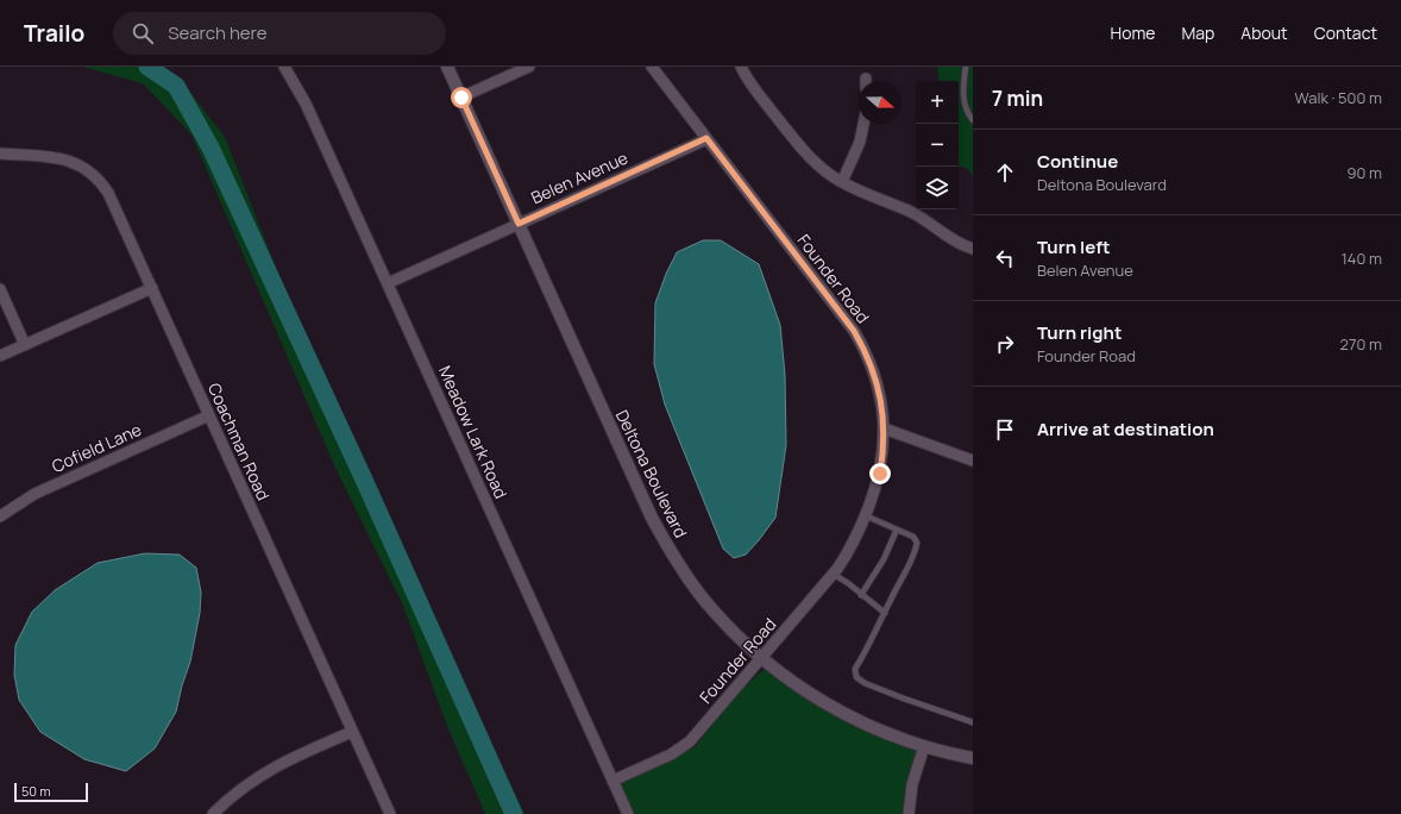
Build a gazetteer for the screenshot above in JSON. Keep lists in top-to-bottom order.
{
  "streets": {
    "main road": ["Deltona Boulevard"],
    "street": [
      "Belen Avenue",
      "Founder Road",
      "Meadow Lark Road",
      "Coachman Road",
      "Cofield Lane"
    ]
  },
  "crossings": [
    ["Belen Avenue", "Founder Road"],
    ["Belen Avenue", "Meadow Lark Road"],
    ["Belen Avenue", "Deltona Boulevard"],
    ["Founder Road", "Meadow Lark Road"],
    ["Founder Road", "Deltona Boulevard"],
    ["Coachman Road", "Cofield Lane"]
  ],
  "scale_bar": "50 m",
  "north": "right",
  "page": {
    "header": "Trailo",
    "search": "Search here",
    "nav": [
      "Home",
      "Map",
      "About",
      "Contact"
    ],
    "heading": ["7 min", "Walk · 500 m"],
    "map_buttons": ["+", "−"],
    "list": [
      ["Continue", "Deltona Boulevard", "90 m"],
      ["Turn left", "Belen Avenue", "140 m"],
      ["Turn right", "Founder Road", "270 m"],
      "Arrive at destination"
    ],
    "scale": "50 m"
  }
}
